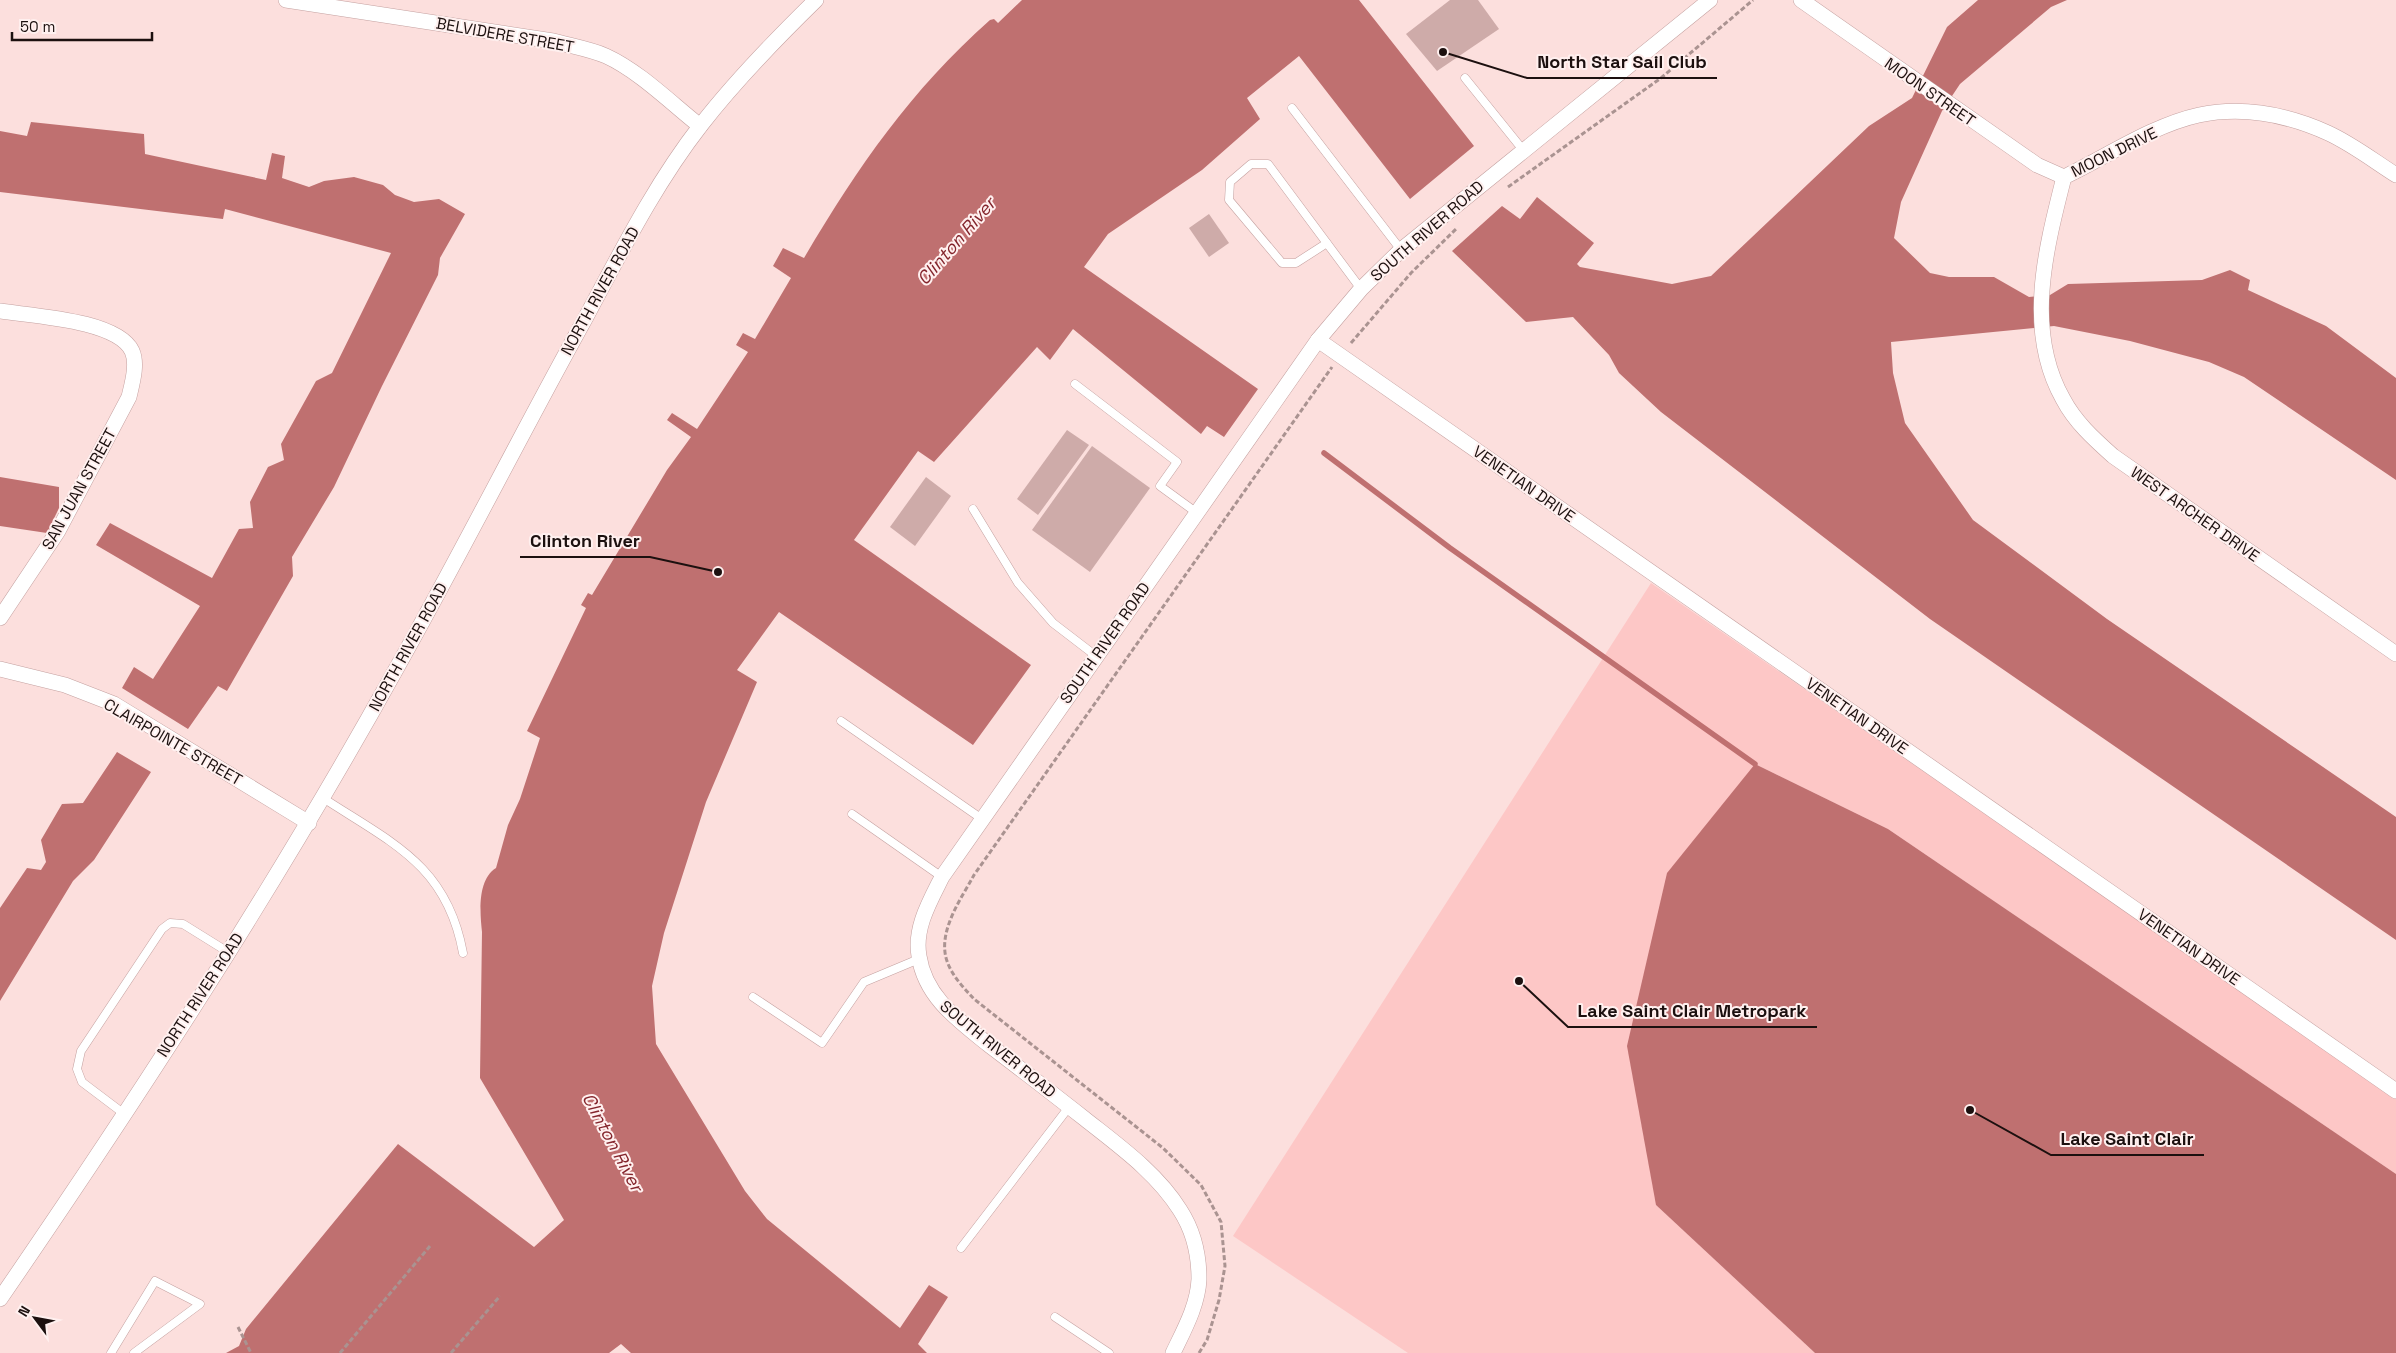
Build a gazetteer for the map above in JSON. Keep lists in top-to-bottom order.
{
  "streets": {
    "street": [
      "BELVIDERE STREET",
      "MOON STREET",
      "MOON DRIVE",
      "SOUTH RIVER ROAD",
      "NORTH RIVER ROAD",
      "VENETIAN DRIVE",
      "SAN JUAN STREET",
      "WEST ARCHER DRIVE",
      "CLAIRPOINTE STREET"
    ]
  },
  "crossings": [
    ["BELVIDERE STREET", "NORTH RIVER ROAD"],
    ["MOON STREET", "MOON DRIVE"],
    ["MOON DRIVE", "WEST ARCHER DRIVE"],
    ["SOUTH RIVER ROAD", "VENETIAN DRIVE"],
    ["NORTH RIVER ROAD", "CLAIRPOINTE STREET"]
  ],
  "water": ["Clinton River"],
  "places": [
    "North Star Sail Club",
    "Clinton River",
    "Lake Saint Clair Metropark",
    "Lake Saint Clair"
  ],
  "scale_bar": "50 m",
  "north": "top left"
}
